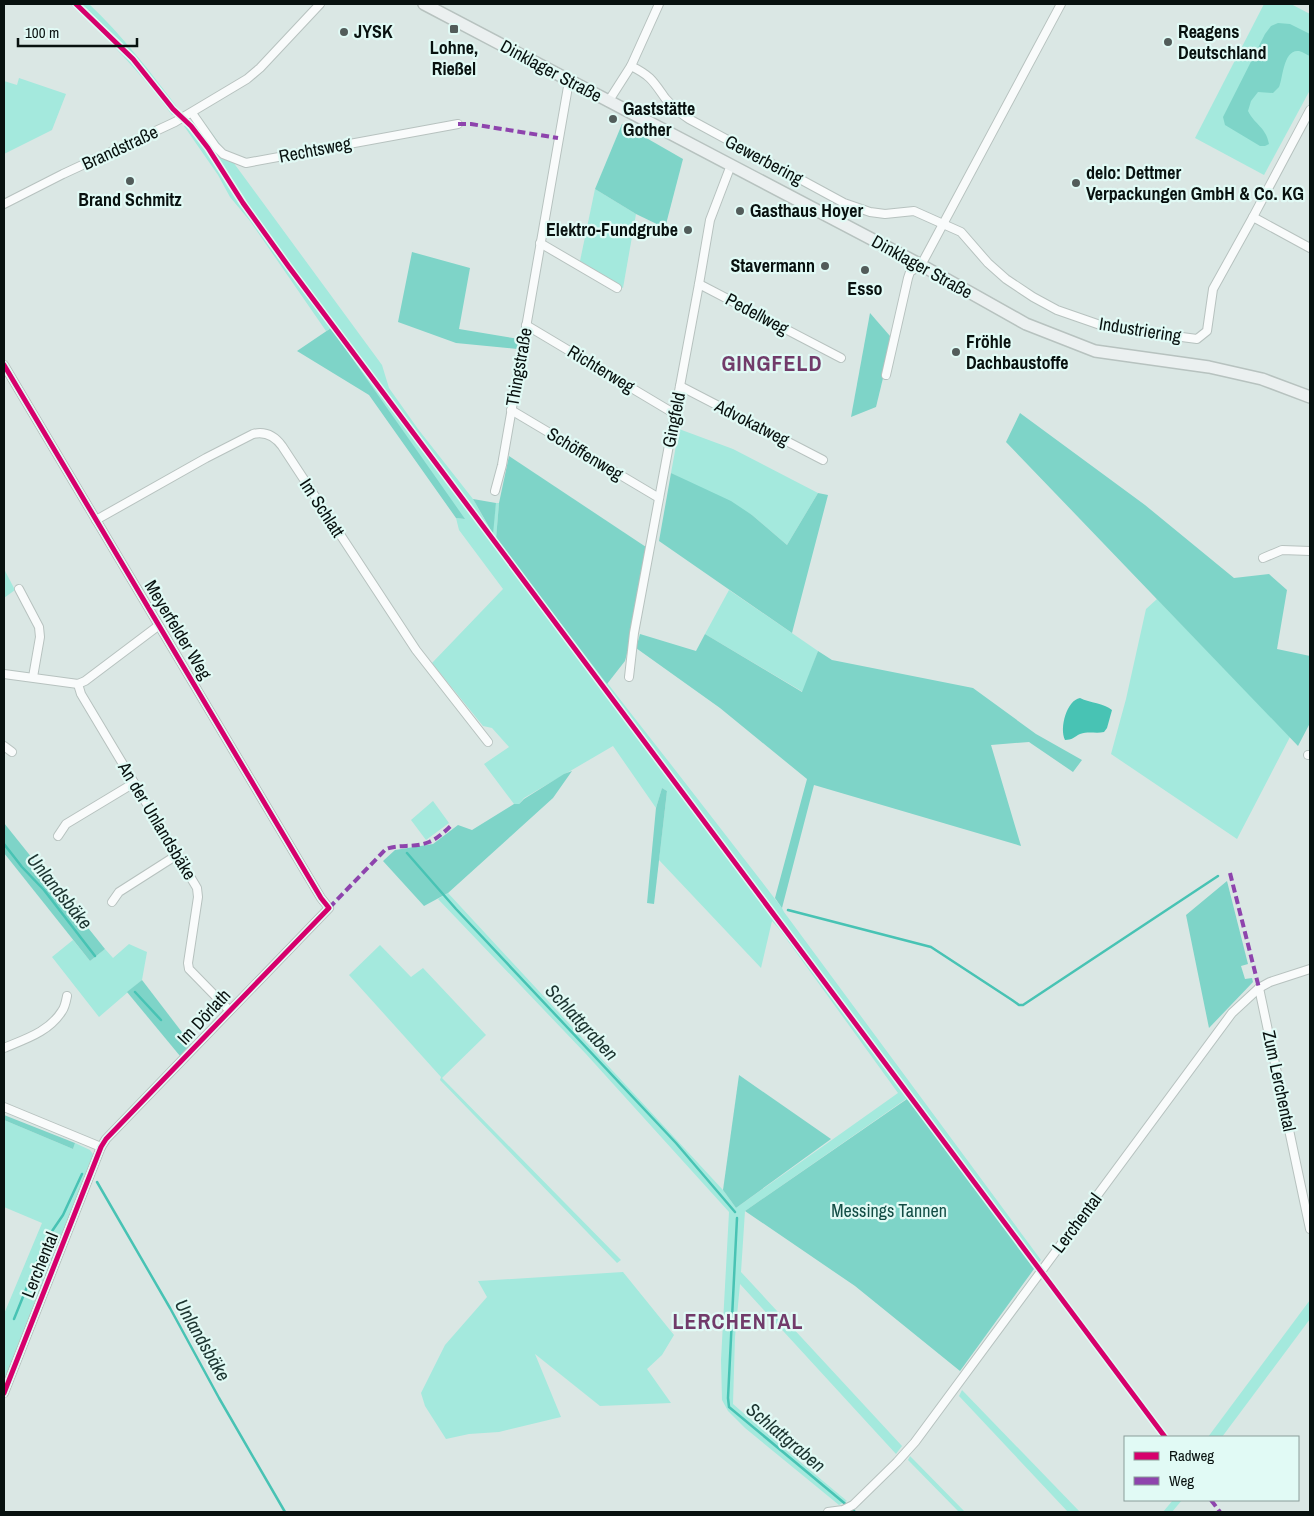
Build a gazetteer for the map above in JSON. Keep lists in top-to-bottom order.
{
  "streets": {
    "main road": ["Dinklager Straße"],
    "street": [
      "Brandstraße",
      "Rechtsweg",
      "Gewerbering",
      "Pedellweg",
      "Industriering",
      "Thingstraße",
      "Richterweg",
      "Gingfeld",
      "Advokatweg",
      "Schöffenweg",
      "Im Schlatt",
      "Meyerfelder Weg",
      "An der Unlandsbäke",
      "Im Dörlath",
      "Zum Lerchental",
      "Lerchental"
    ]
  },
  "crossings": [
    ["Dinklager Straße", "Thingstraße"],
    ["Dinklager Straße", "Gingfeld"],
    ["Brandstraße", "Rechtsweg"],
    ["Gewerbering", "Industriering"],
    ["Pedellweg", "Gingfeld"],
    ["Thingstraße", "Richterweg"],
    ["Thingstraße", "Schöffenweg"],
    ["Richterweg", "Gingfeld"],
    ["Gingfeld", "Advokatweg"],
    ["Gingfeld", "Schöffenweg"],
    ["Im Schlatt", "Meyerfelder Weg"],
    ["Meyerfelder Weg", "Im Dörlath"],
    ["An der Unlandsbäke", "Im Dörlath"],
    ["Im Dörlath", "Lerchental"],
    ["Zum Lerchental", "Lerchental"]
  ],
  "districts": ["GINGFELD", "LERCHENTAL"],
  "water": ["Unlandsbäke", "Schlattgraben"],
  "parks": ["Messings Tannen"],
  "places": {
    "transit": ["Lohne, Rießel"],
    "other": [
      "JYSK",
      "Reagens Deutschland",
      "Gaststätte Gother",
      "Brand Schmitz",
      "delo: Dettmer Verpackungen GmbH & Co. KG",
      "Gasthaus Hoyer",
      "Elektro-Fundgrube",
      "Stavermann",
      "Esso",
      "Fröhle Dachbaustoffe"
    ]
  },
  "legend": ["Radweg", "Weg"],
  "scale_bar": "100 m"
}
